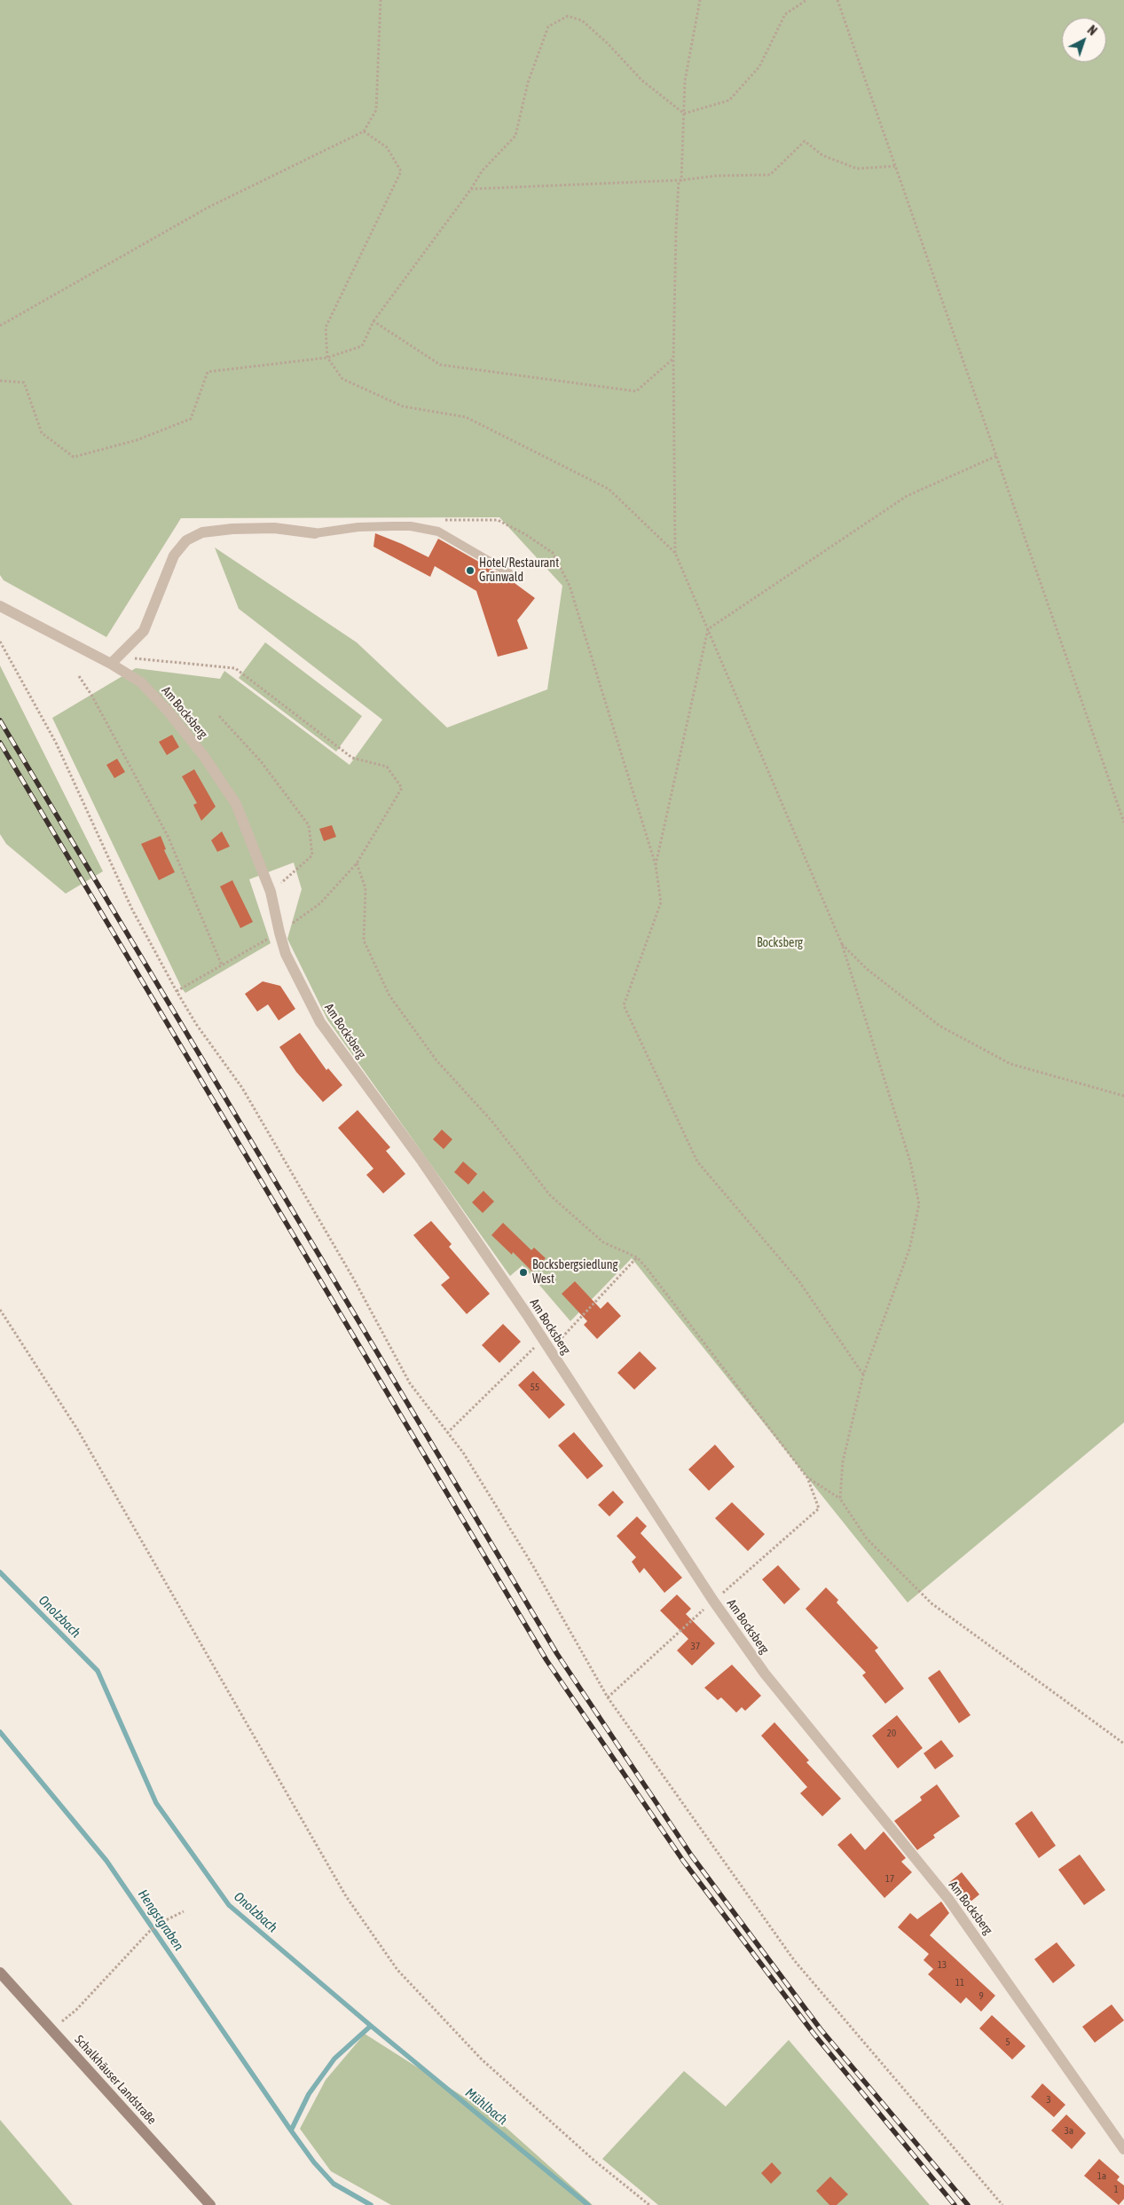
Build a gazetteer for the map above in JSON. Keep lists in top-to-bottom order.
{
  "streets": {
    "main road": ["Schalkhäuser Landstraße"],
    "street": ["Am Bocksberg"]
  },
  "water": ["Onolzbach", "Hengstgraben", "Mühlbach"],
  "parks": ["Bocksberg"],
  "places": ["Hotel/Restaurant Grünwald", "Bocksbergsiedlung West"],
  "house_numbers": [
    "55",
    "37",
    "20",
    "17",
    "13",
    "11",
    "9",
    "5",
    "3",
    "3a",
    "1a",
    "1"
  ],
  "north": "top right"
}
